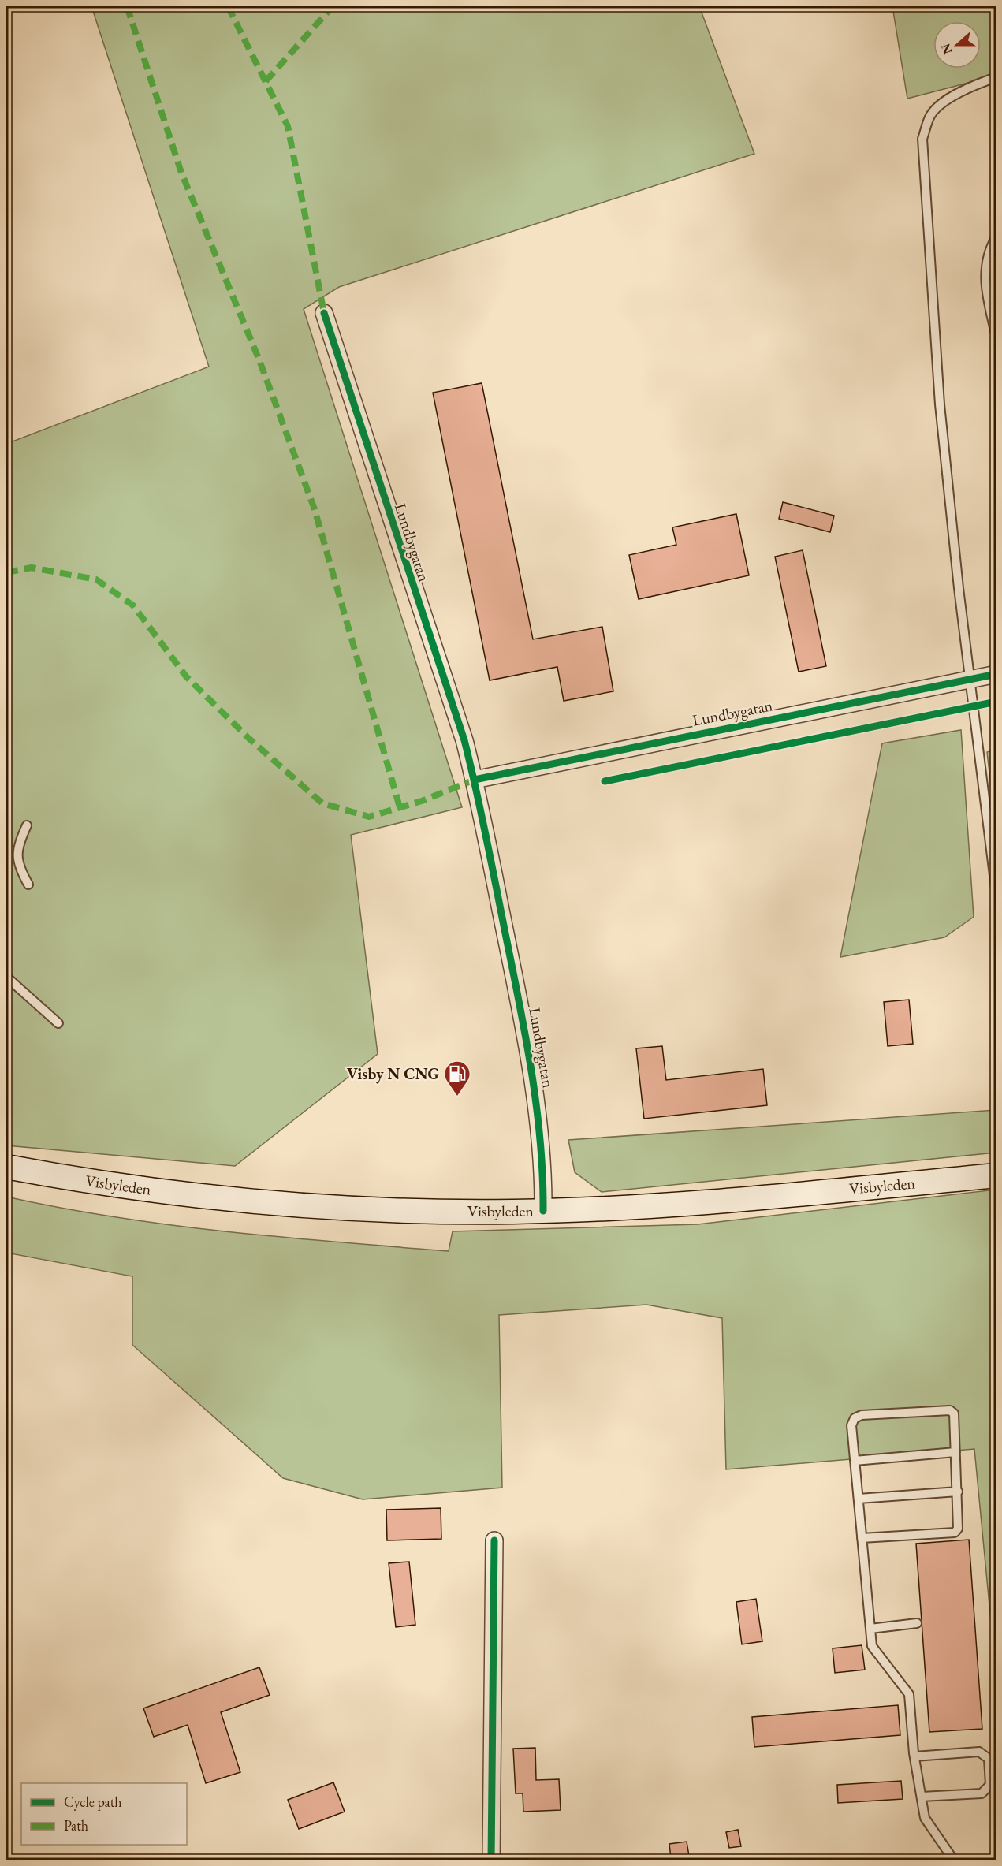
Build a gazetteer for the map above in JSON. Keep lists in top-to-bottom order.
{
  "streets": {
    "main road": ["Visbyleden"],
    "street": ["Lundbygatan"]
  },
  "crossings": [
    ["Lundbygatan", "Visbyleden"]
  ],
  "places": {
    "fuel station": ["Visby N CNG"]
  },
  "legend": ["Cycle path", "Path"],
  "north": "left"
}
